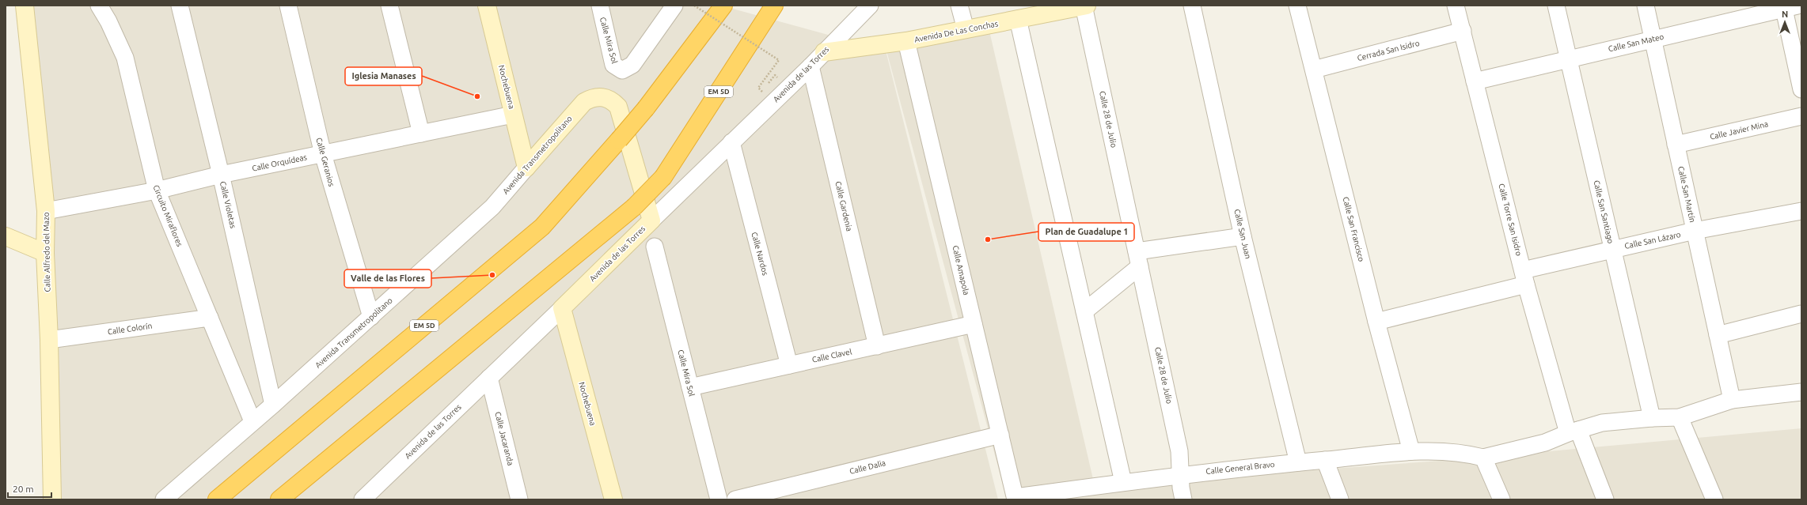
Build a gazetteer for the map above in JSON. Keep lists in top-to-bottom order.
{
  "streets": {
    "highway": ["EM 5D"],
    "street": [
      "Avenida De Las Conchas",
      "Calle Mira Sol",
      "Calle San Mateo",
      "Cerrada San Isidro",
      "Avenida de las Torres",
      "Nochebuena",
      "Calle 28 de Julio",
      "Calle Javier Mina",
      "Avenida Transmetropolitano",
      "Calle Geranios",
      "Calle Orquídeas",
      "Calle San Martín",
      "Calle Violetas",
      "Calle Gardenia",
      "Calle San Santiago",
      "Circuito Miraflores",
      "Calle Torre San Isidro",
      "Calle San Francisco",
      "Calle San Juan",
      "Calle San Lázaro",
      "Calle Alfredo del Mazo",
      "Calle Nardos",
      "Calle Amapola",
      "Calle Colorín",
      "Calle Clavel",
      "Calle Jacaranda",
      "Calle Dalia",
      "Calle General Bravo"
    ]
  },
  "crossings": [
    ["Avenida De Las Conchas", "Avenida de las Torres"],
    ["Avenida De Las Conchas", "Calle 28 de Julio"],
    ["Avenida De Las Conchas", "Calle Amapola"],
    ["Calle Mira Sol", "Calle Clavel"],
    ["Calle San Mateo", "Calle San Martín"],
    ["Calle San Mateo", "Calle San Santiago"],
    ["Calle San Mateo", "Calle Torre San Isidro"],
    ["Cerrada San Isidro", "Calle Torre San Isidro"],
    ["Cerrada San Isidro", "Calle San Francisco"],
    ["Avenida de las Torres", "Nochebuena"],
    ["Avenida de las Torres", "Avenida Transmetropolitano"],
    ["Avenida de las Torres", "Calle Gardenia"],
    ["Avenida de las Torres", "Calle Nardos"],
    ["Avenida de las Torres", "Calle Jacaranda"],
    ["Nochebuena", "Avenida Transmetropolitano"],
    ["Nochebuena", "Calle Orquídeas"],
    ["Calle 28 de Julio", "Calle General Bravo"],
    ["Calle Javier Mina", "Calle San Martín"],
    ["Avenida Transmetropolitano", "Calle Geranios"],
    ["Avenida Transmetropolitano", "Calle Violetas"],
    ["Avenida Transmetropolitano", "Circuito Miraflores"],
    ["Calle Geranios", "Calle Orquídeas"],
    ["Calle Orquídeas", "Calle Violetas"],
    ["Calle Orquídeas", "Circuito Miraflores"],
    ["Calle Orquídeas", "Calle Alfredo del Mazo"],
    ["Calle San Martín", "Calle San Lázaro"],
    ["Calle Gardenia", "Calle Clavel"],
    ["Calle San Santiago", "Calle San Lázaro"],
    ["Circuito Miraflores", "Calle Colorín"],
    ["Calle Torre San Isidro", "Calle San Lázaro"],
    ["Calle San Francisco", "Calle San Lázaro"],
    ["Calle San Francisco", "Calle General Bravo"],
    ["Calle San Juan", "Calle General Bravo"],
    ["Calle Alfredo del Mazo", "Calle Colorín"],
    ["Calle Nardos", "Calle Clavel"],
    ["Calle Amapola", "Calle Clavel"],
    ["Calle Amapola", "Calle Dalia"],
    ["Calle Amapola", "Calle General Bravo"]
  ],
  "places": ["Iglesia Manases", "Plan de Guadalupe 1", "Valle de las Flores"],
  "scale_bar": "20 m",
  "north": "top"
}
